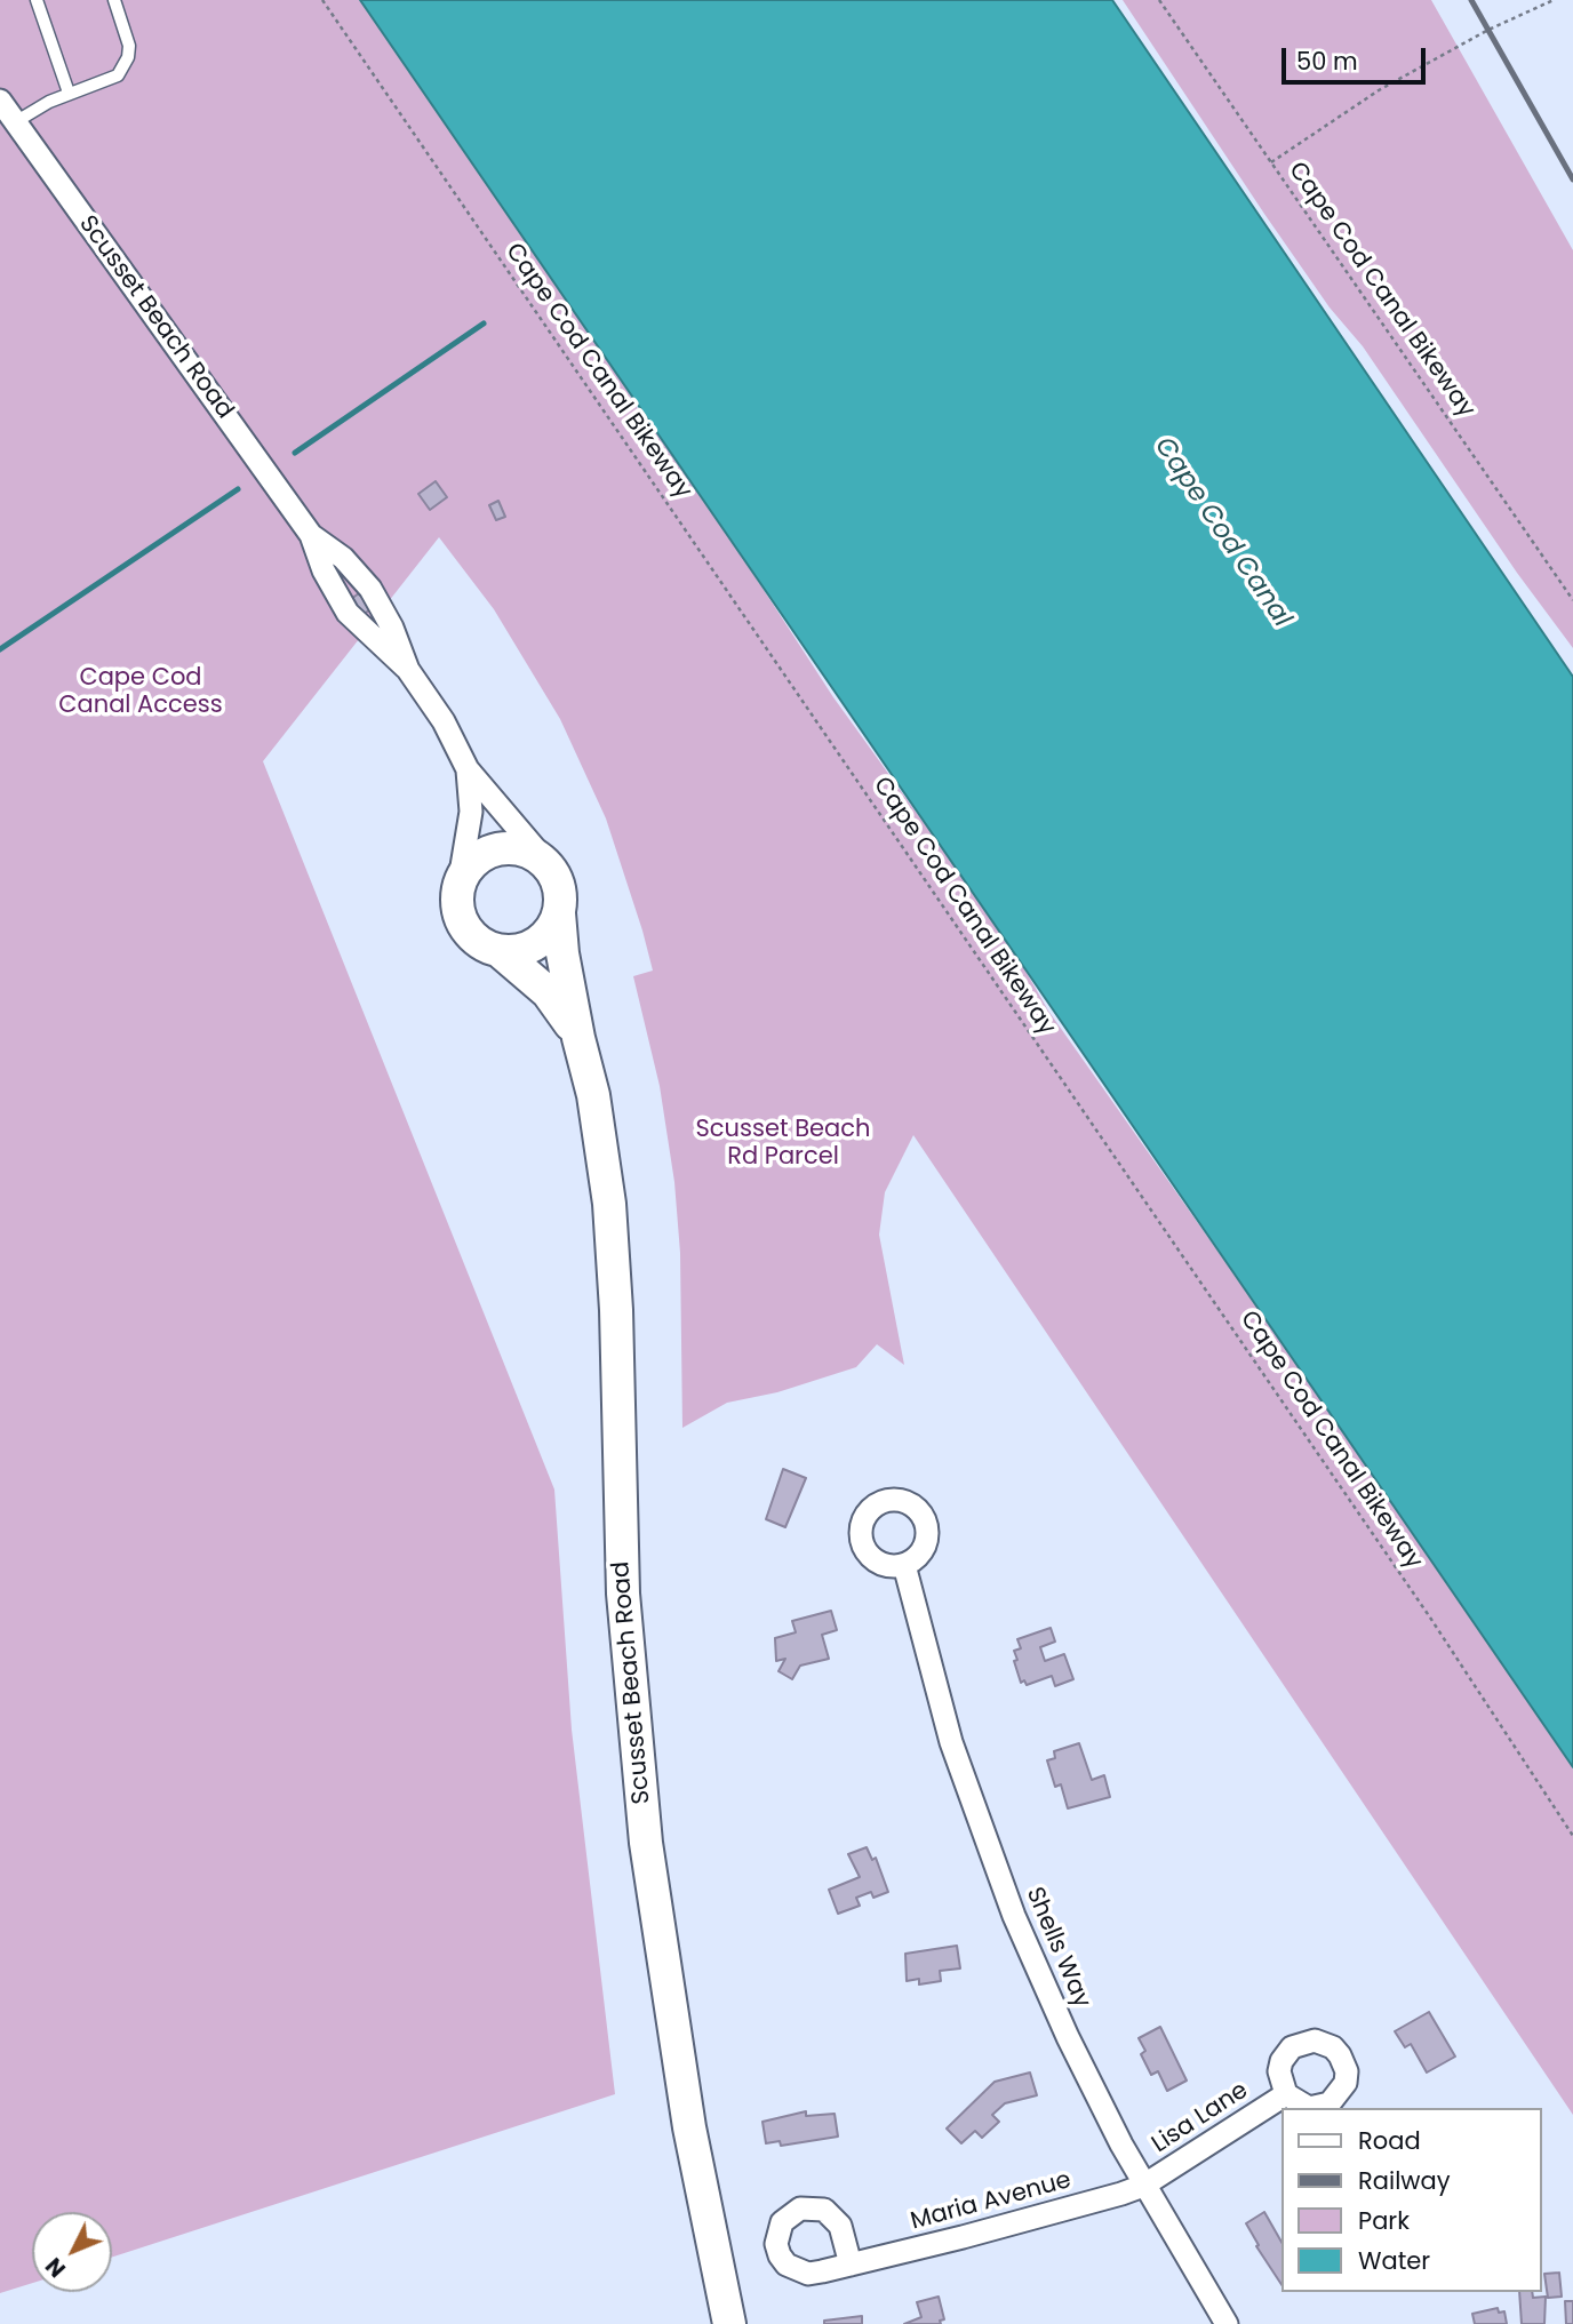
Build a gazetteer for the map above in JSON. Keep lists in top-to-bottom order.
{
  "streets": {
    "main road": ["Scusset Beach Road"],
    "street": ["Shells Way", "Lisa Lane", "Maria Avenue"],
    "path": ["Cape Cod Canal Bikeway"]
  },
  "crossings": [
    ["Shells Way", "Lisa Lane"],
    ["Shells Way", "Maria Avenue"],
    ["Lisa Lane", "Maria Avenue"]
  ],
  "water": ["Cape Cod Canal"],
  "parks": ["Cape Cod Canal Access", "Scusset Beach Rd Parcel"],
  "legend": [
    "Road",
    "Railway",
    "Park",
    "Water"
  ],
  "scale_bar": "50 m",
  "north": "bottom left"
}
